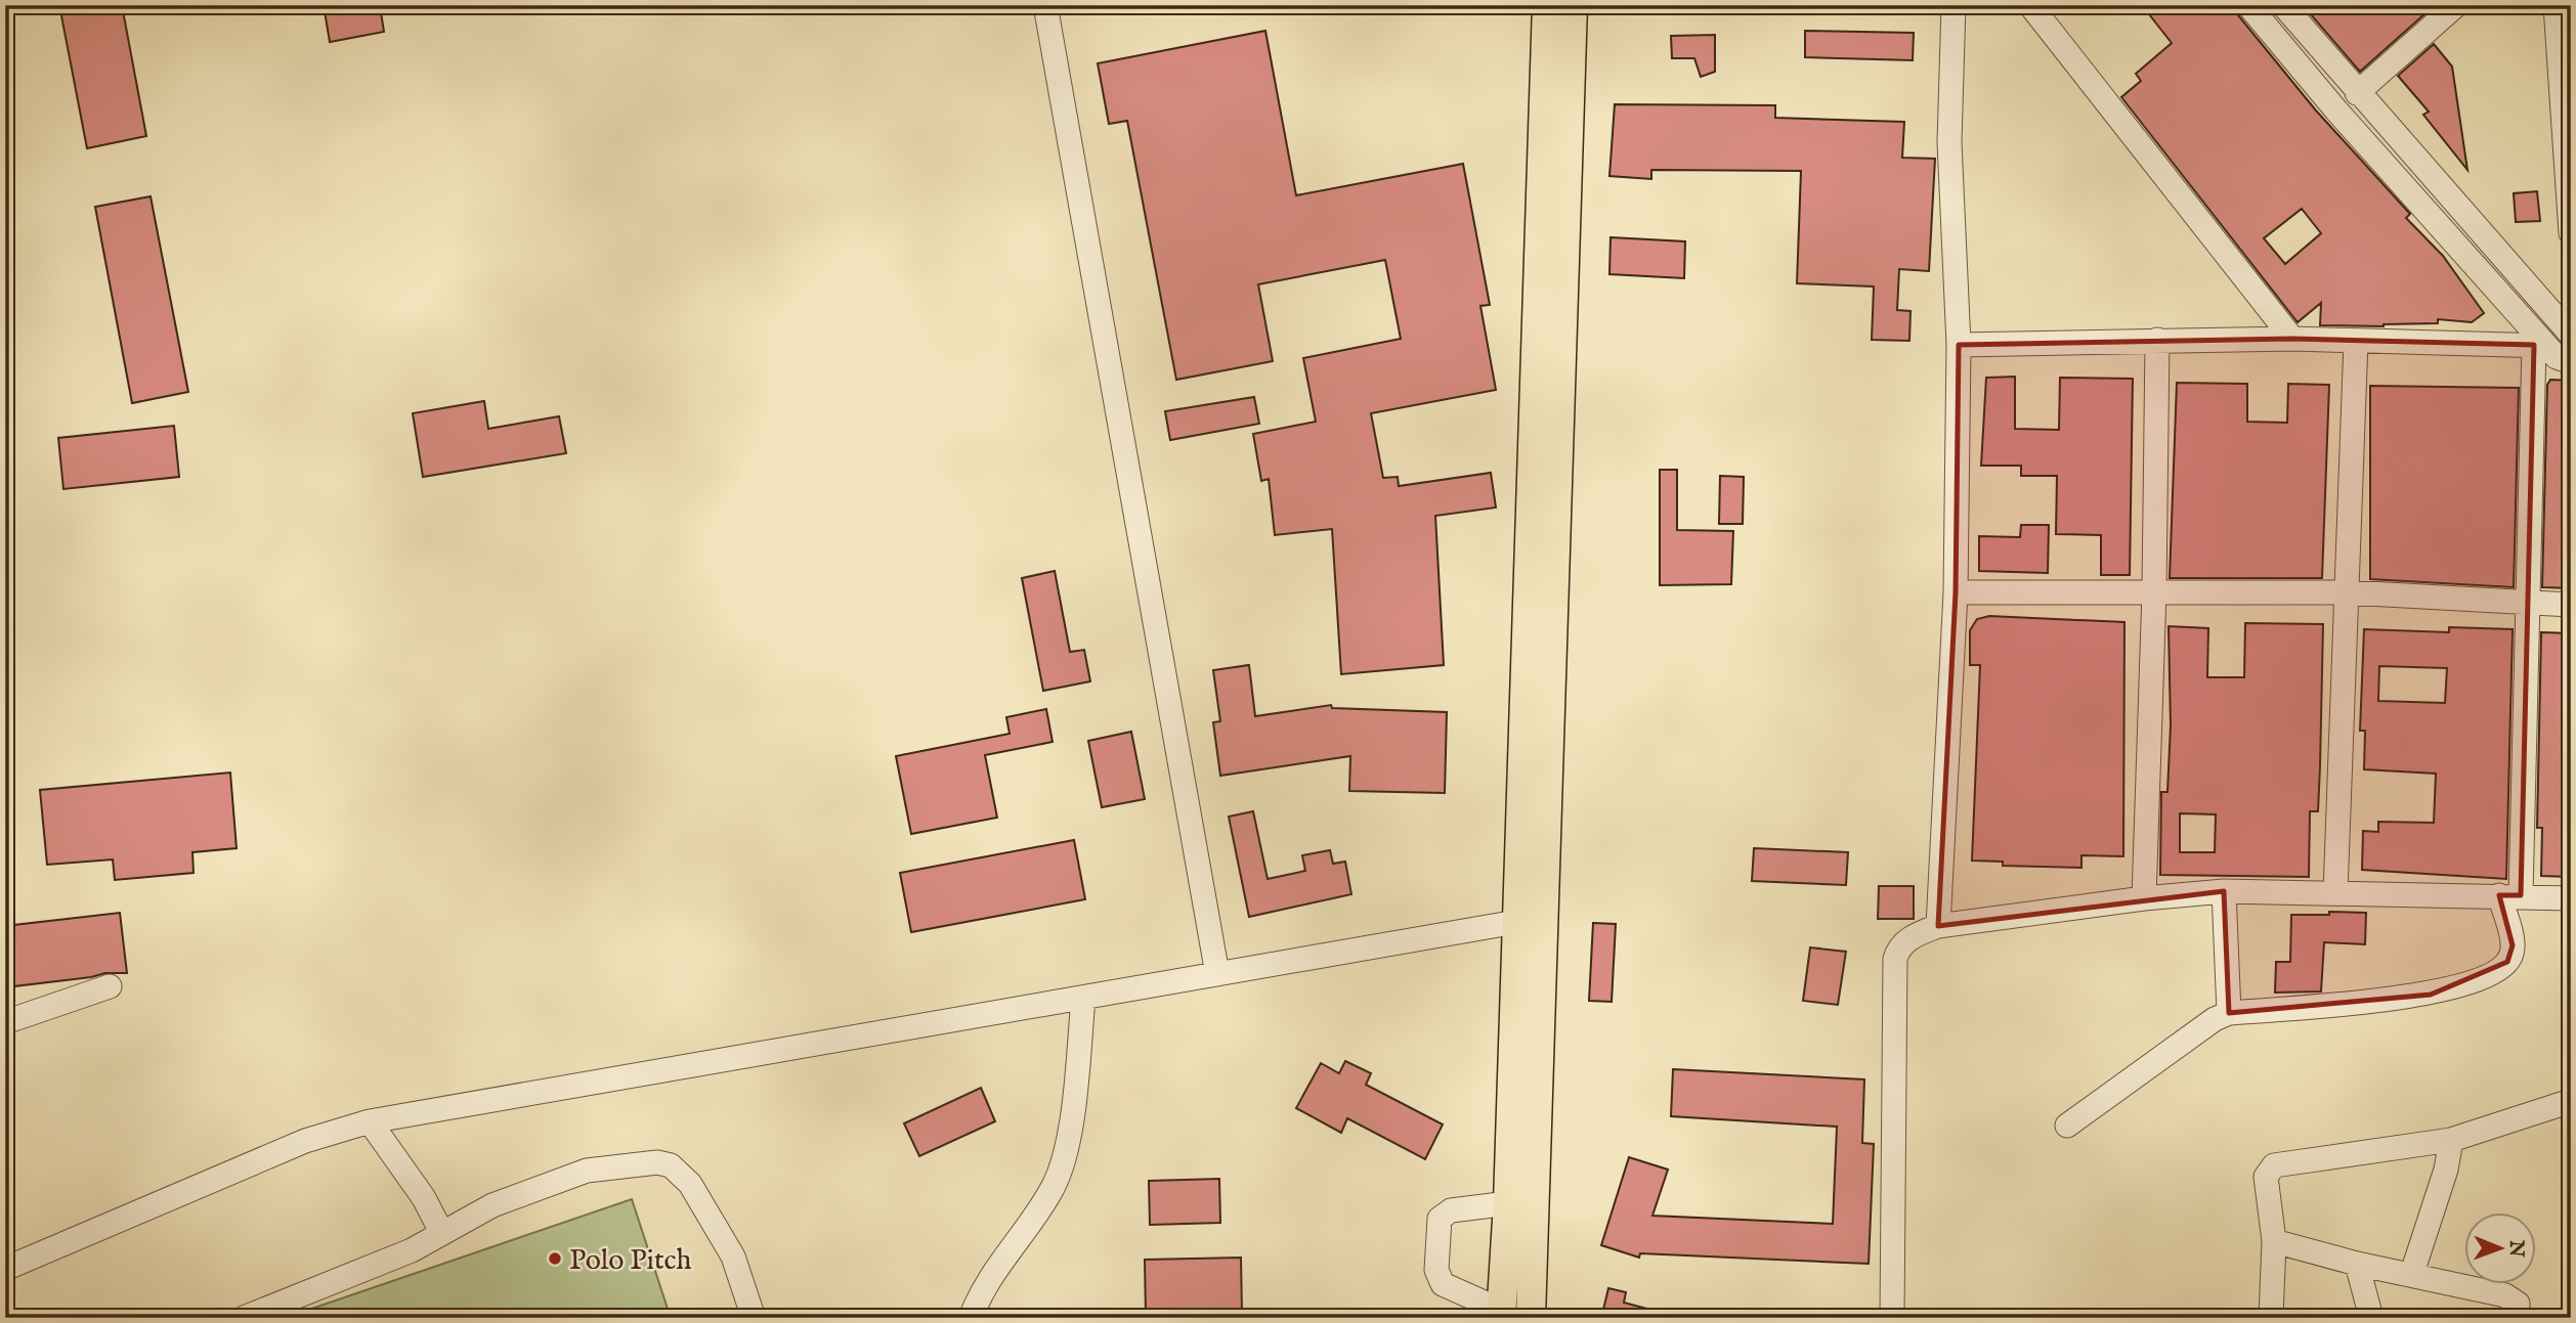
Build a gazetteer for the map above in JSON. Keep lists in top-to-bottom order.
{
  "places": ["Polo Pitch"],
  "north": "right"
}
